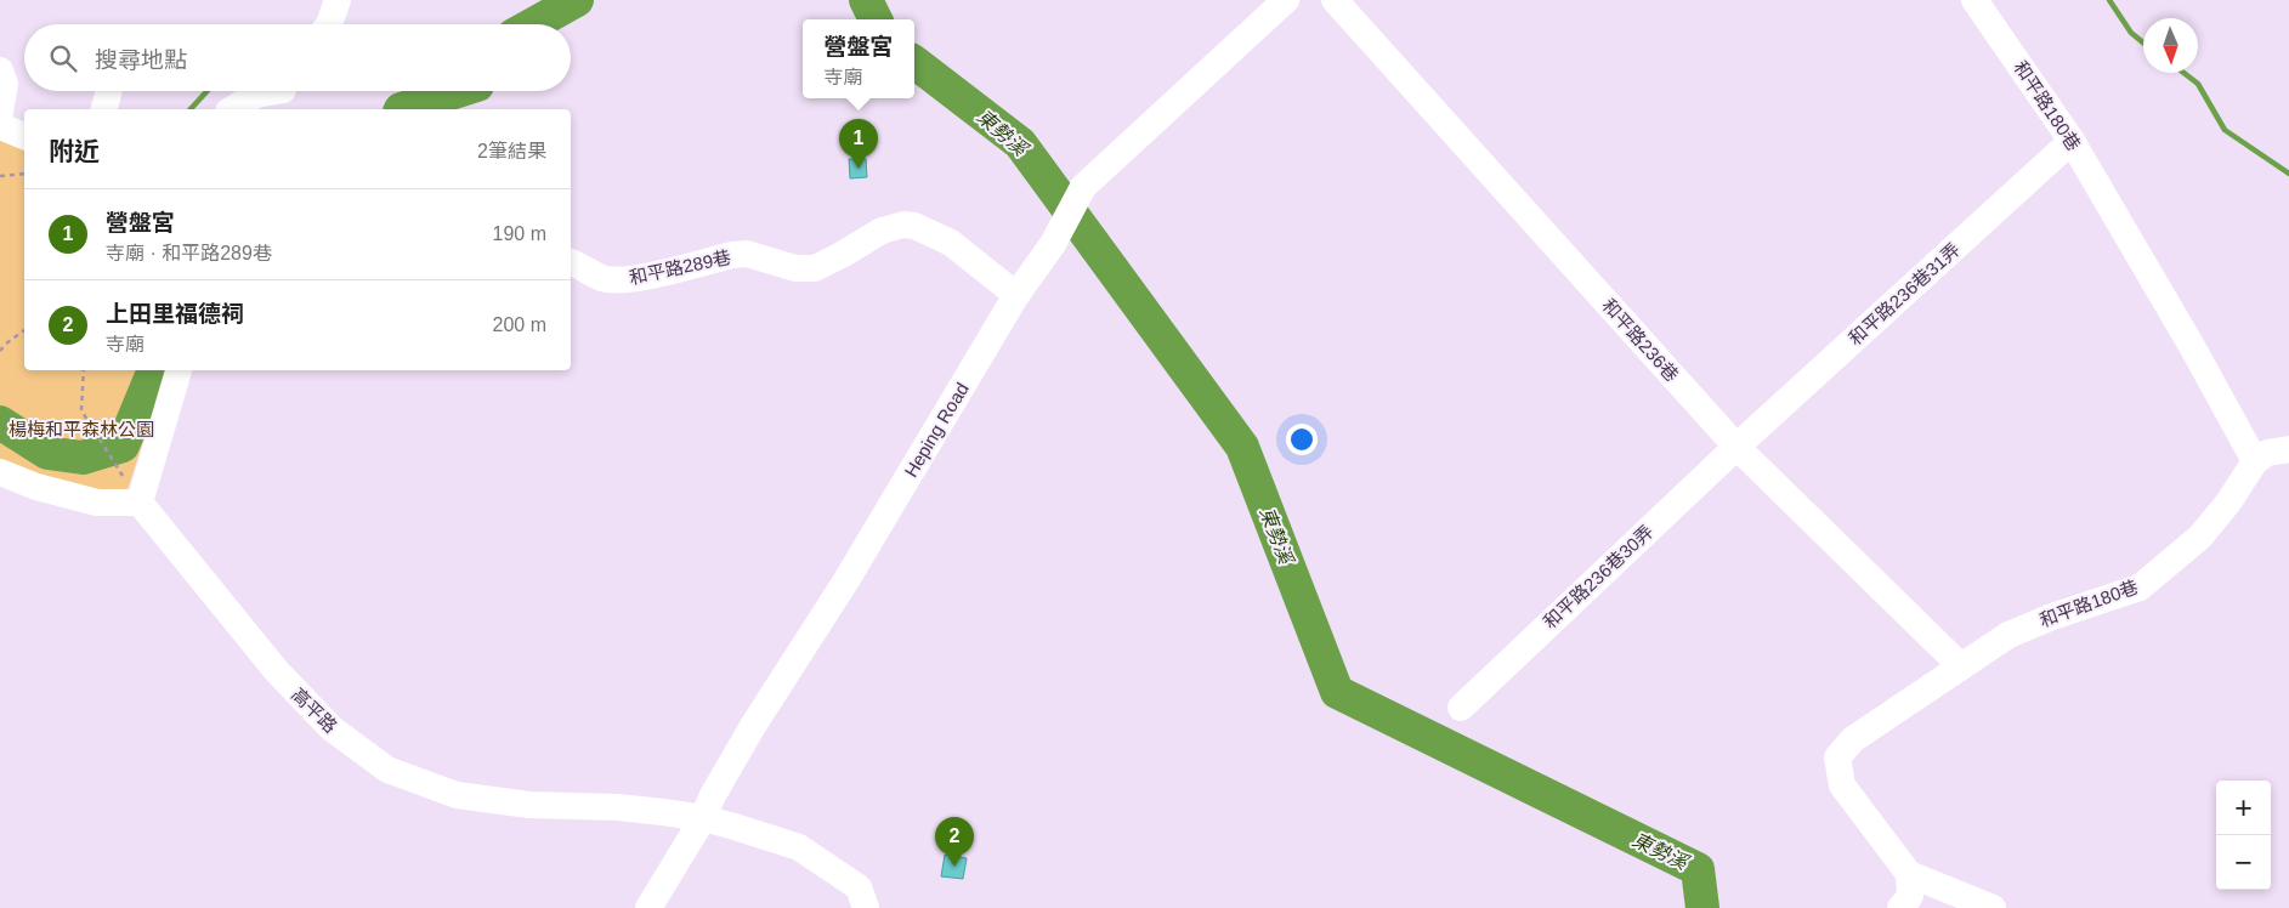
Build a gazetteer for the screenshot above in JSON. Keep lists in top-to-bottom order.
{
  "streets": {
    "street": [
      "和平路180巷",
      "和平路289巷",
      "和平路236巷31弄",
      "和平路236巷",
      "Heping Road",
      "和平路236巷30弄",
      "高平路"
    ]
  },
  "crossings": [
    ["和平路180巷", "和平路236巷31弄"],
    ["和平路180巷", "和平路236巷"],
    ["和平路289巷", "Heping Road"],
    ["和平路236巷31弄", "和平路236巷"],
    ["和平路236巷31弄", "和平路236巷30弄"],
    ["和平路236巷", "和平路236巷30弄"],
    ["Heping Road", "高平路"]
  ],
  "water": ["東勢溪"],
  "parks": ["楊梅和平森林公園"],
  "north": "bottom",
  "page": {
    "popup": ["營盤宮", "寺廟"],
    "search": "搜尋地點",
    "heading": ["附近", "2筆結果"],
    "pins": ["1", "2"],
    "list": [
      {
        "mark": "1",
        "name": "營盤宮",
        "note": "寺廟 · 和平路289巷",
        "value": "190 m"
      },
      {
        "mark": "2",
        "name": "上田里福德祠",
        "note": "寺廟",
        "value": "200 m"
      }
    ],
    "map_buttons": ["+", "−"]
  }
}
